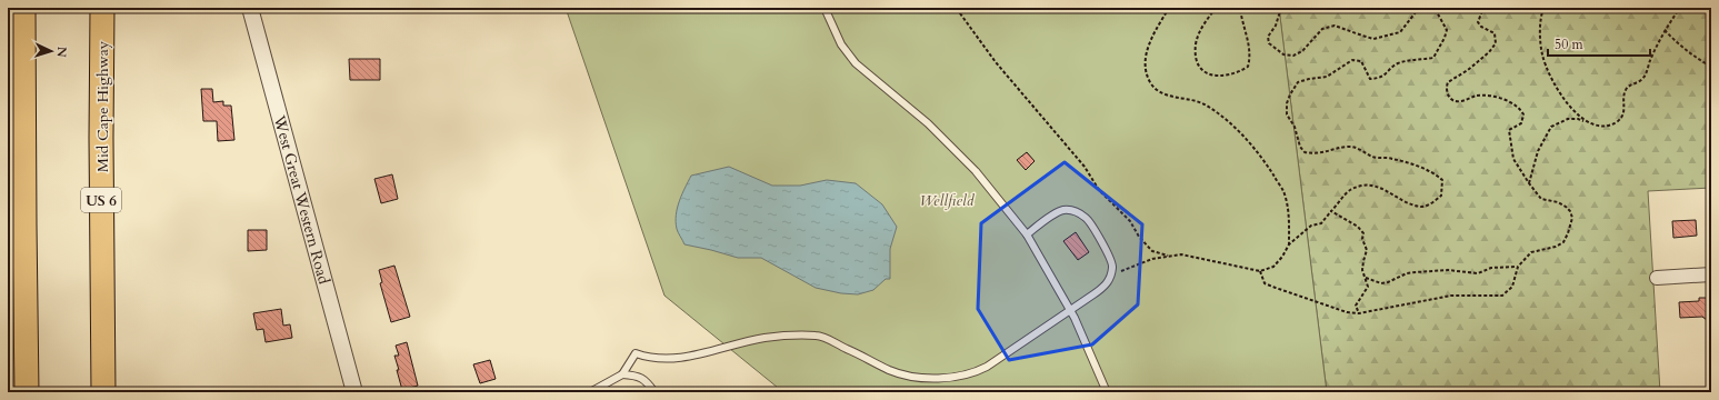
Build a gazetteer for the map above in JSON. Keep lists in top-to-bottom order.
{
  "streets": {
    "highway": ["Mid Cape Highway", "US 6"],
    "street": ["West Great Western Road"]
  },
  "parks": ["Wellfield"],
  "scale_bar": "50 m",
  "north": "right"
}
